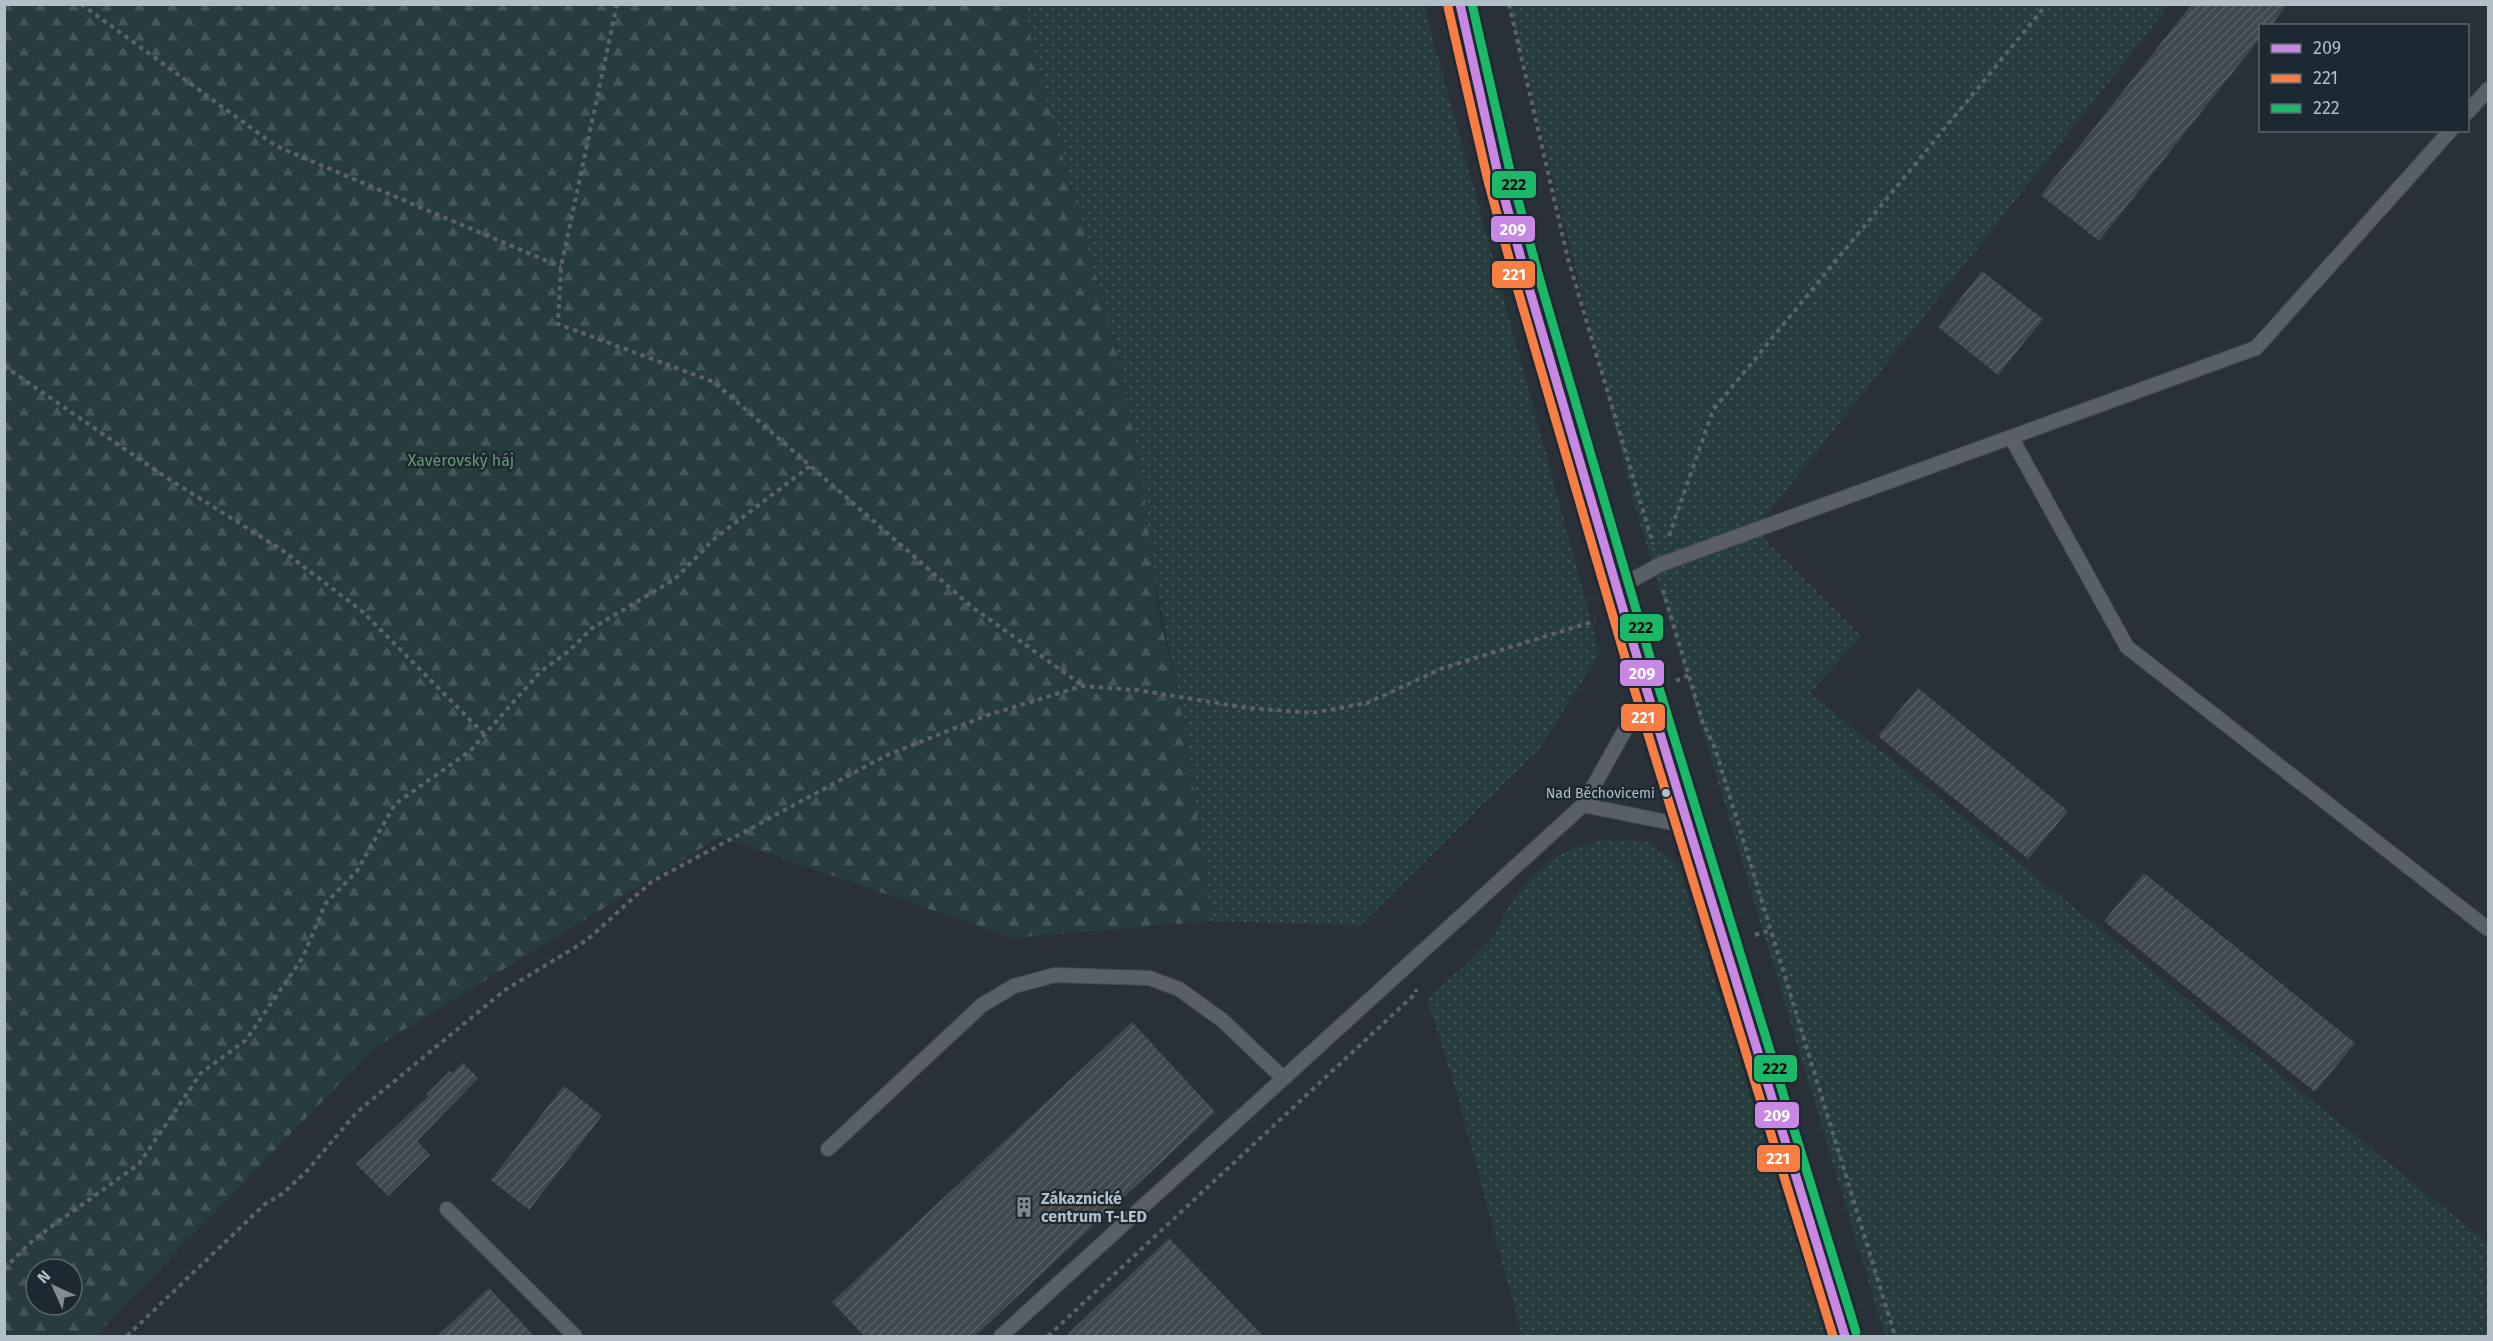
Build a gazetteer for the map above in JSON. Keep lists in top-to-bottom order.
{
  "parks": ["Xaverovský háj"],
  "places": {
    "other": ["Nad Běchovicemi"],
    "building": ["Zákaznické centrum T-LED"]
  },
  "lines": ["transit line 209", "transit line 222", "transit line 221"],
  "legend": ["209", "221", "222"],
  "north": "top left"
}
